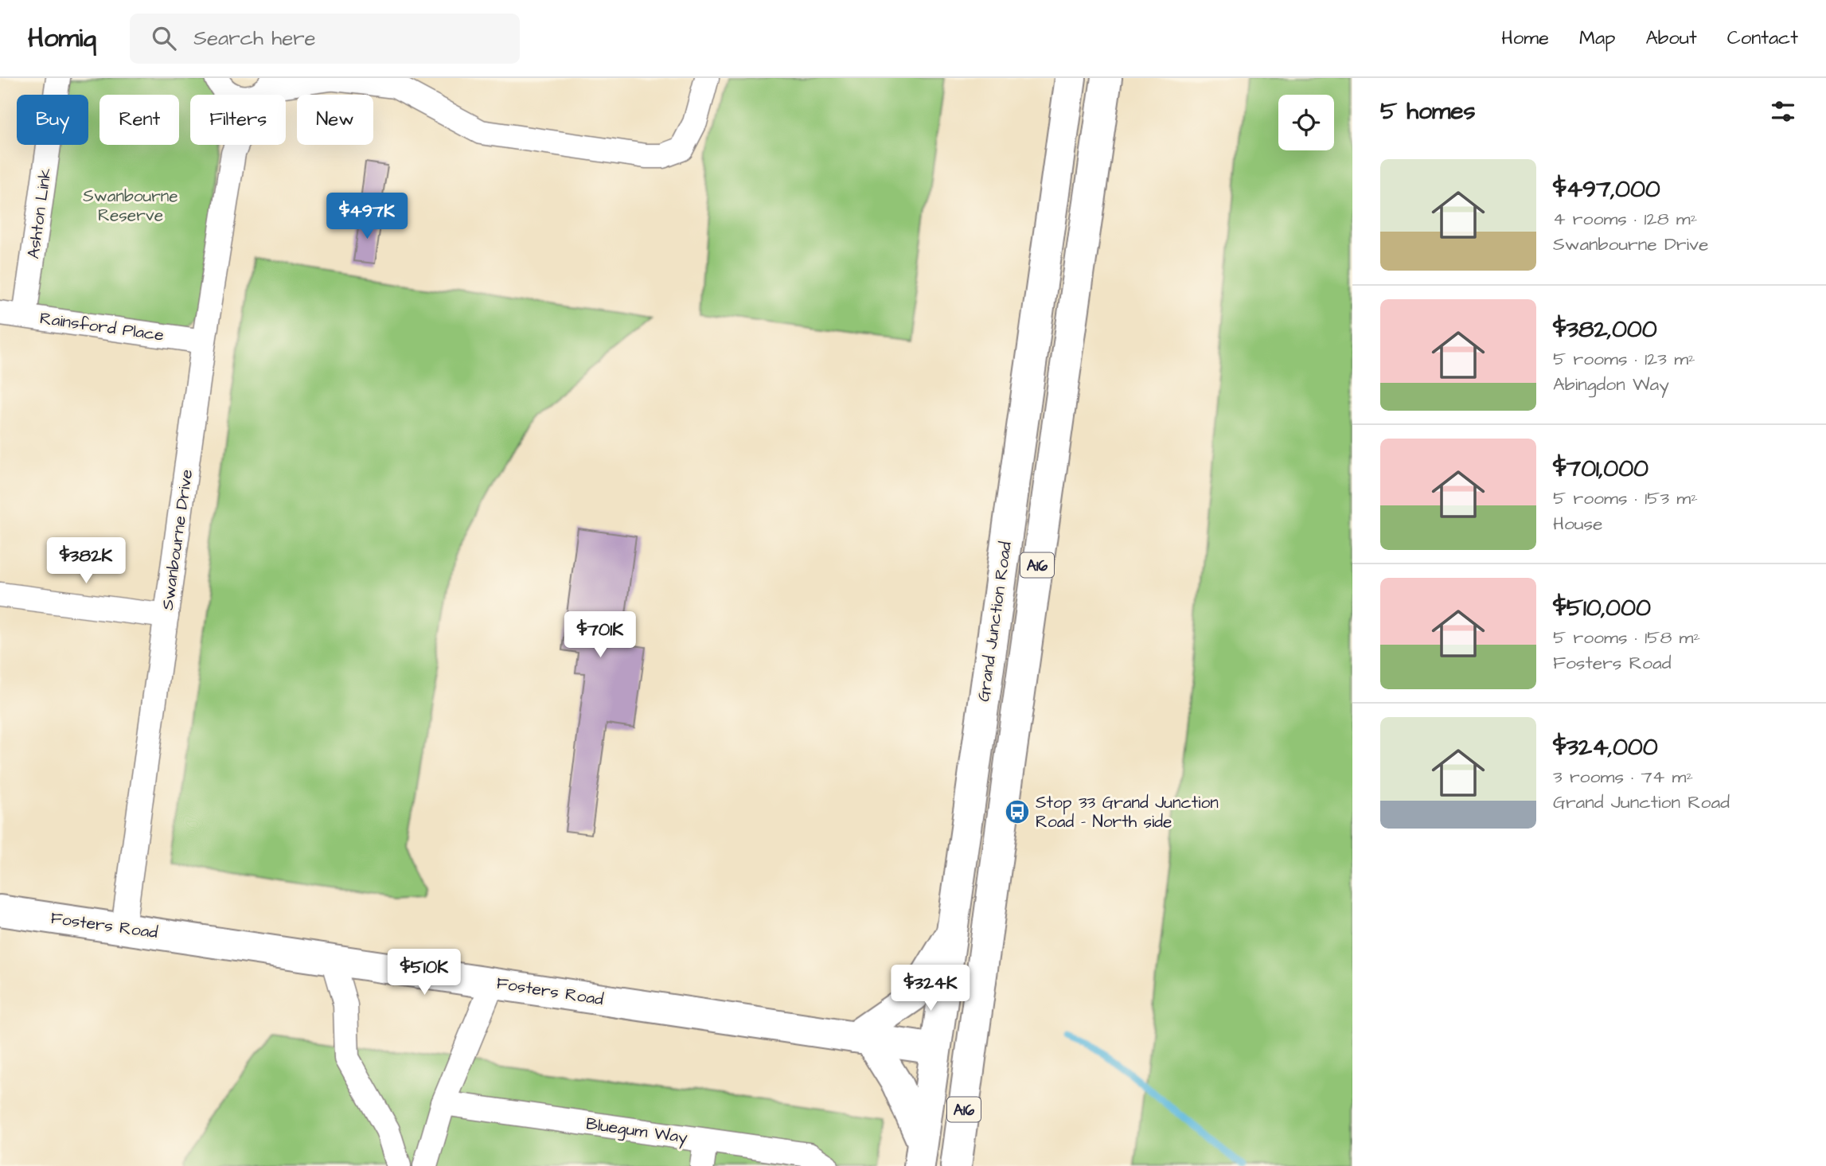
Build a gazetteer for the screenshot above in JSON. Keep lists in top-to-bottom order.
{
  "streets": {
    "main road": ["A16", "Grand Junction Road", "Fosters Road"],
    "street": [
      "Ashton Link",
      "Rainsford Place",
      "Swanbourne Drive",
      "Bluegum Way"
    ]
  },
  "crossings": [
    ["Ashton Link", "Rainsford Place"],
    ["Rainsford Place", "Swanbourne Drive"],
    ["Swanbourne Drive", "Fosters Road"],
    ["Grand Junction Road", "Fosters Road"]
  ],
  "parks": ["Swanbourne Reserve"],
  "places": {
    "bus stop": ["Stop 33 Grand Junction Road - North side"]
  },
  "page": {
    "header": "Homiq",
    "search": "Search here",
    "nav": [
      "Home",
      "Map",
      "About",
      "Contact"
    ],
    "heading": "5 homes",
    "chip": [
      "Buy",
      "Rent",
      "Filters",
      "New"
    ],
    "list": [
      {
        "name": "$497,000",
        "note": "4 rooms · 128 m² · Swanbourne Drive"
      },
      {
        "name": "$382,000",
        "note": "5 rooms · 123 m² · Abingdon Way"
      },
      {
        "name": "$701,000",
        "note": "5 rooms · 153 m² · House"
      },
      {
        "name": "$510,000",
        "note": "5 rooms · 158 m² · Fosters Road"
      },
      {
        "name": "$324,000",
        "note": "3 rooms · 74 m² · Grand Junction Road"
      }
    ],
    "price": [
      "$497K",
      "$382K",
      "$701K",
      "$510K",
      "$324K"
    ]
  }
}
